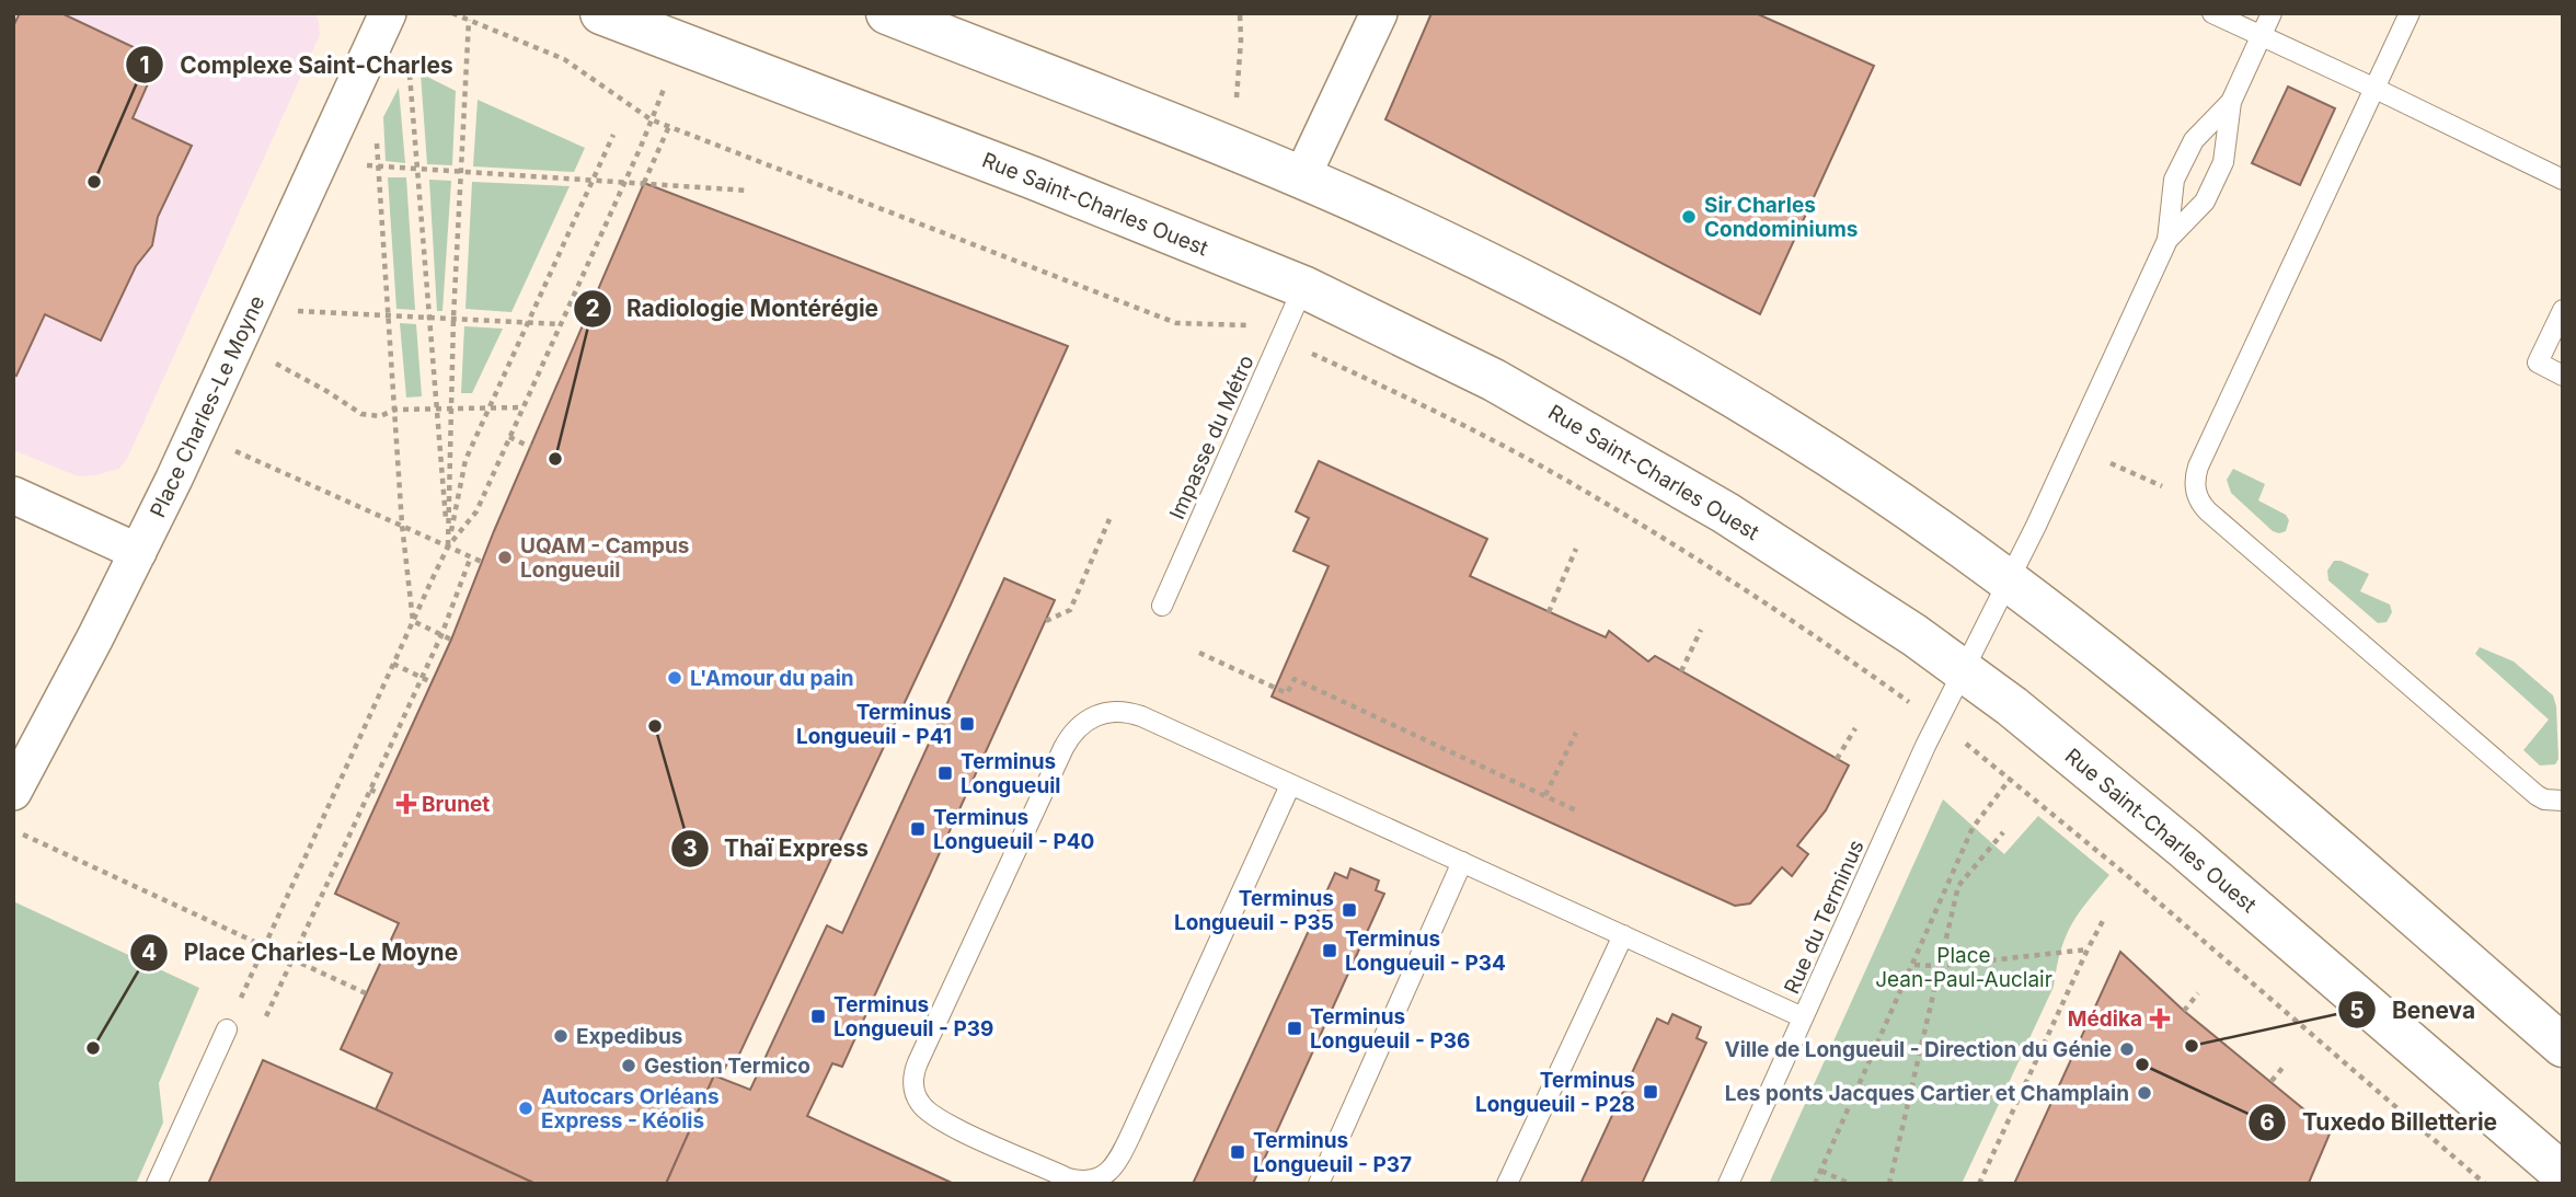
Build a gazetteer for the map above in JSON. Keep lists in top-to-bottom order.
{
  "streets": {
    "street": ["Rue Saint-Charles Ouest", "Place Charles-Le Moyne"],
    "lane": ["Impasse du Métro", "Rue du Terminus"]
  },
  "crossings": [
    ["Rue Saint-Charles Ouest", "Impasse du Métro"],
    ["Rue Saint-Charles Ouest", "Rue du Terminus"]
  ],
  "parks": ["Place Jean-Paul-Auclair"],
  "places": {
    "other": [
      "Complexe Saint-Charles",
      "Sir Charles Condominiums",
      "Radiologie Montérégie",
      "UQAM - Campus Longueuil",
      "L'Amour du pain",
      "Thaï Express",
      "Expedibus",
      "Beneva",
      "Place Charles-Le Moyne",
      "Ville de Longueuil - Direction du Génie",
      "Tuxedo Billetterie",
      "Gestion Termico",
      "Les ponts Jacques Cartier et Champlain",
      "Autocars Orléans Express - Kéolis"
    ],
    "transit": [
      "Terminus Longueuil - P41",
      "Terminus Longueuil",
      "Terminus Longueuil - P40",
      "Terminus Longueuil - P35",
      "Terminus Longueuil - P34",
      "Terminus Longueuil - P39",
      "Terminus Longueuil - P36",
      "Terminus Longueuil - P28",
      "Terminus Longueuil - P37"
    ],
    "health": ["Brunet", "Médika"]
  }
}
